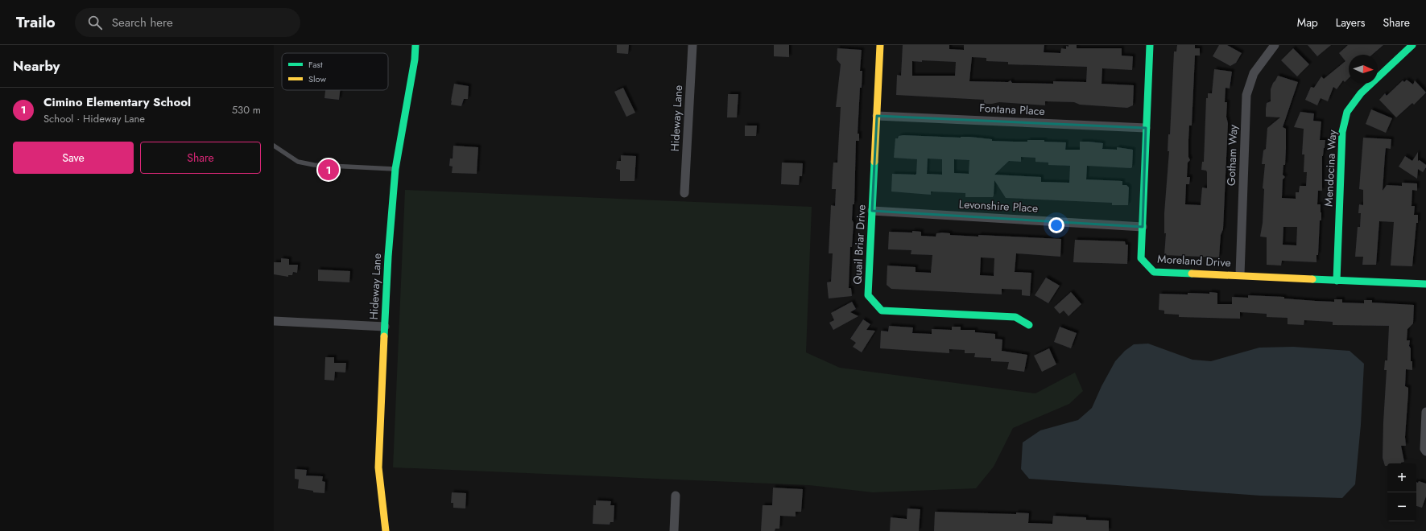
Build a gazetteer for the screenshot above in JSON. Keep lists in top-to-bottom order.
{
  "streets": {
    "street": [
      "Fontana Place",
      "Hideway Lane",
      "Gotham Way",
      "Mendocina Way",
      "Levonshire Place",
      "Quail Briar Drive",
      "Moreland Drive"
    ]
  },
  "crossings": [
    ["Fontana Place", "Quail Briar Drive"],
    ["Fontana Place", "Moreland Drive"],
    ["Gotham Way", "Moreland Drive"],
    ["Mendocina Way", "Moreland Drive"],
    ["Levonshire Place", "Quail Briar Drive"],
    ["Levonshire Place", "Moreland Drive"]
  ],
  "legend": ["Fast", "Slow"],
  "north": "right",
  "page": {
    "header": "Trailo",
    "search": "Search here",
    "nav": ["Map", "Layers", "Share"],
    "heading": "Nearby",
    "list": [
      {
        "mark": "1",
        "name": "Cimino Elementary School",
        "note": "School · Hideway Lane",
        "value": "530 m"
      }
    ],
    "buttons": ["Save", "Share"],
    "pins": "1",
    "map_buttons": ["+", "−"]
  }
}
